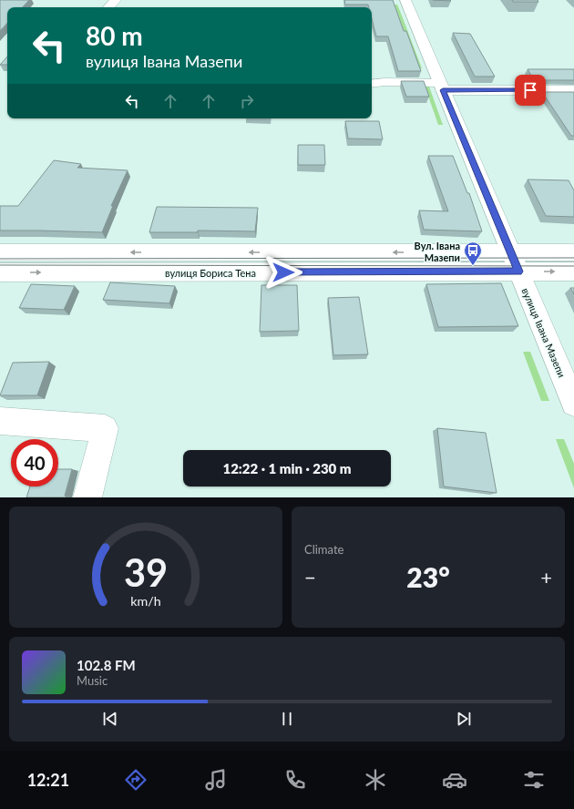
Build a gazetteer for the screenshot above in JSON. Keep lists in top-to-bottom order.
{
  "streets": {
    "street": ["вулиця Бориса Тена", "вулиця Івана Мазепи"]
  },
  "crossings": [
    ["вулиця Бориса Тена", "вулиця Івана Мазепи"]
  ],
  "places": {
    "bus stop": ["Вул. Івана Мазепи"]
  },
  "page": {
    "turn": ["80 m", "вулиця Івана Мазепи"],
    "limit": "40",
    "trip": "12:22 · 1 min · 230 m",
    "tile": "Climate",
    "heat": ["−", "23°", "+"],
    "song": ["102.8 FM", "Music"],
    "tabs": "12:21",
    "gauge": ["39", "km/h"]
  }
}
